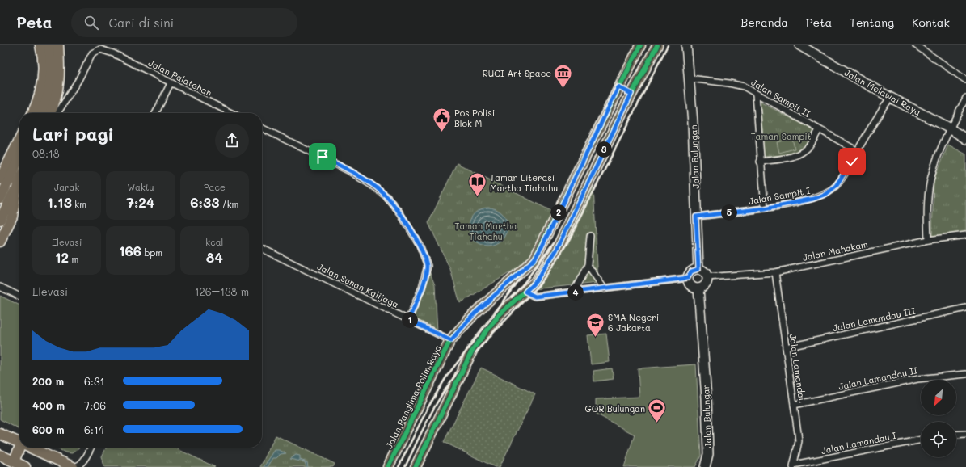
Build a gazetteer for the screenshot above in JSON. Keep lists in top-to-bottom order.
{
  "streets": {
    "main road": ["Jalan Panglima Polim Raya"],
    "street": [
      "Jalan Palatehan",
      "Jalan Melawai Raya",
      "Jalan Sampit II",
      "Jalan Bulungan",
      "Jalan Sampit I",
      "Jalan Mahakam",
      "Jalan Sunan Kalijaga",
      "Jalan Lamandau III",
      "Jalan Lamandau",
      "Jalan Lamandau II",
      "Jalan Lamandau I"
    ]
  },
  "crossings": [
    ["Jalan Melawai Raya", "Jalan Sampit I"],
    ["Jalan Sampit II", "Jalan Bulungan"],
    ["Jalan Sampit II", "Jalan Sampit I"],
    ["Jalan Bulungan", "Jalan Sampit I"],
    ["Jalan Bulungan", "Jalan Mahakam"],
    ["Jalan Mahakam", "Jalan Lamandau"],
    ["Jalan Sunan Kalijaga", "Jalan Panglima Polim Raya"],
    ["Jalan Lamandau III", "Jalan Lamandau"],
    ["Jalan Lamandau", "Jalan Lamandau II"],
    ["Jalan Lamandau", "Jalan Lamandau I"]
  ],
  "parks": ["Taman Sampit", "Taman Martha Tiahahu"],
  "places": {
    "museum": ["RUCI Art Space"],
    "public building": ["Pos Polisi Blok M"],
    "library": ["Taman Literasi Martha Tiahahu"],
    "school or university": ["SMA Negeri 6 Jakarta"],
    "sports": ["GOR Bulungan"]
  },
  "north": "bottom left",
  "page": {
    "header": "Peta",
    "search": "Cari di sini",
    "nav": [
      "Beranda",
      "Peta",
      "Tentang",
      "Kontak"
    ],
    "heading": ["Lari pagi", "08:18"],
    "pins": [
      "3",
      "2",
      "5",
      "4",
      "1"
    ],
    "stats": [
      ["Jarak", "1.13 km"],
      ["Waktu", "7:24"],
      ["Pace", "6:33 /km"],
      ["Elevasi", "12 m"],
      ["166 bpm"],
      ["kcal", "84"]
    ],
    "chart": ["Elevasi", "126–138 m"],
    "list": [
      {
        "name": "200 m",
        "note": "6:31"
      },
      {
        "name": "400 m",
        "note": "7:06"
      },
      {
        "name": "600 m",
        "note": "6:14"
      }
    ]
  }
}
